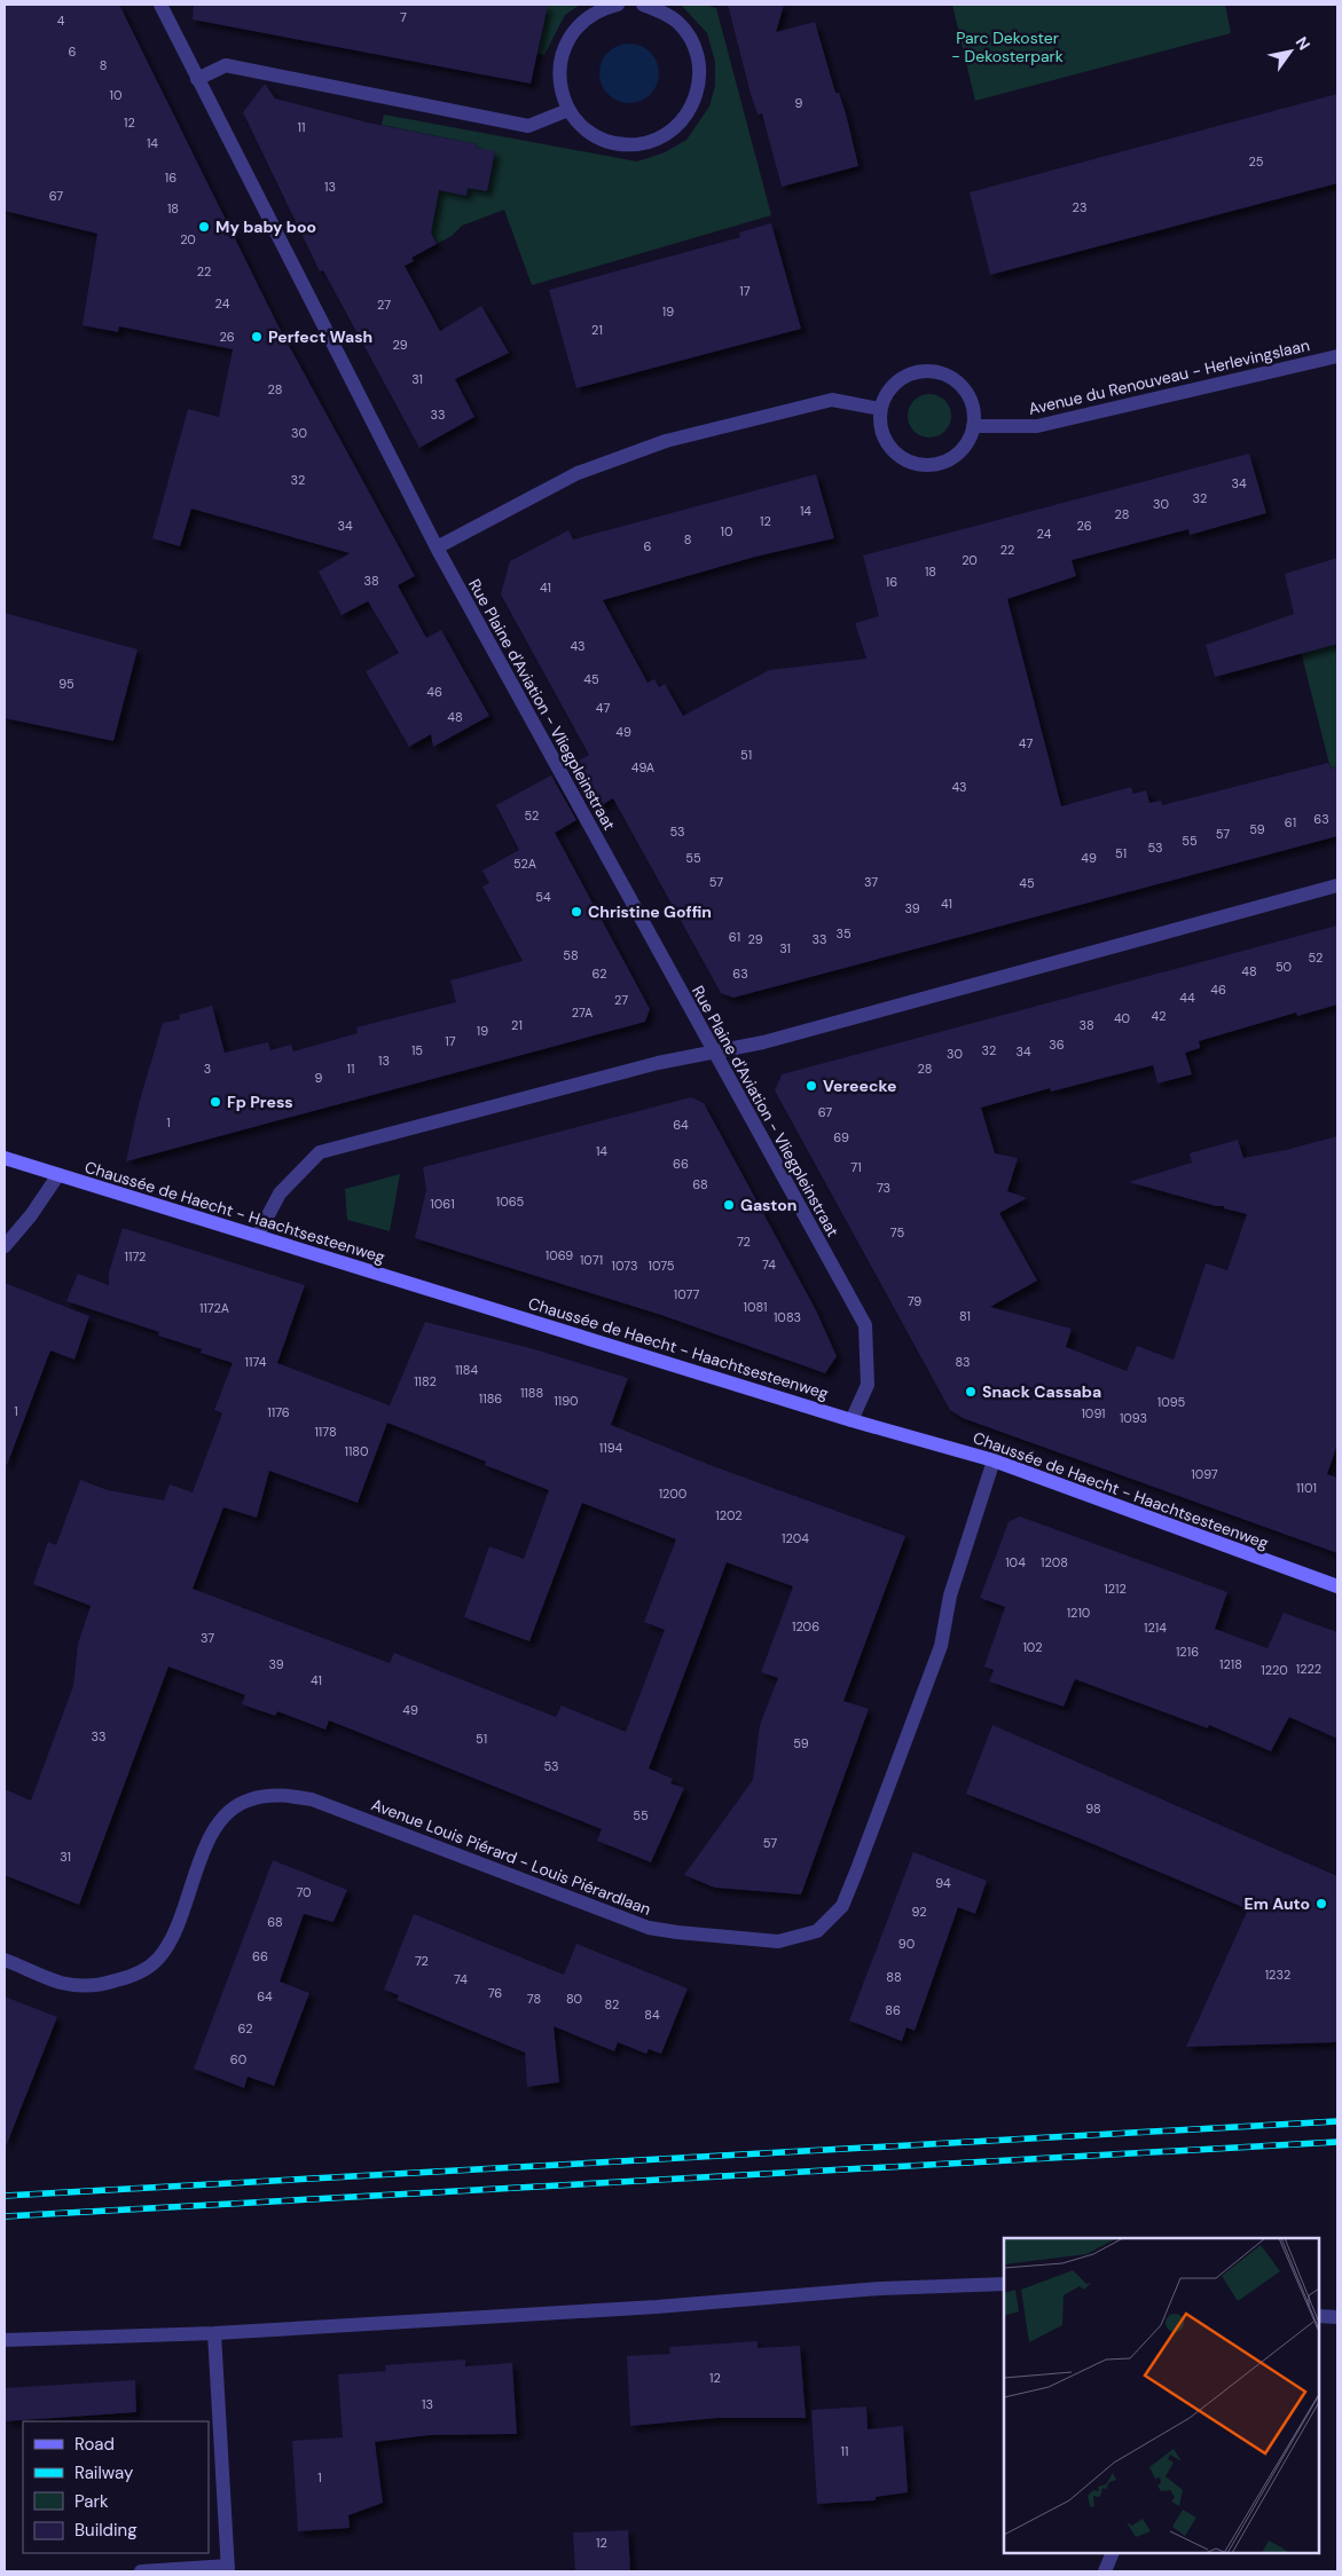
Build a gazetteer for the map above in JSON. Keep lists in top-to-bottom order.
{
  "streets": {
    "street": [
      "Avenue du Renouveau - Herlevingslaan",
      "Rue Plaine d'Aviation - Vliegpleinstraat",
      "Chaussée de Haecht - Haachtsesteenweg",
      "Avenue Louis Piérard - Louis Piérardlaan"
    ]
  },
  "crossings": [
    ["Rue Plaine d'Aviation - Vliegpleinstraat", "Chaussée de Haecht - Haachtsesteenweg"],
    ["Chaussée de Haecht - Haachtsesteenweg", "Avenue Louis Piérard - Louis Piérardlaan"]
  ],
  "parks": ["Parc Dekoster - Dekosterpark"],
  "places": [
    "My baby boo",
    "Perfect Wash",
    "Christine Goffin",
    "Vereecke",
    "Fp Press",
    "Gaston",
    "Snack Cassaba",
    "Em Auto"
  ],
  "house_numbers": [
    "7",
    "4",
    "6",
    "8",
    "10",
    "9",
    "12",
    "11",
    "14",
    "25",
    "16",
    "13",
    "67",
    "23",
    "18",
    "20",
    "22",
    "17",
    "24",
    "27",
    "19",
    "21",
    "26",
    "29",
    "31",
    "28",
    "33",
    "30",
    "32",
    "34",
    "32",
    "30",
    "14",
    "28",
    "12",
    "34",
    "26",
    "10",
    "24",
    "8",
    "6",
    "22",
    "20",
    "18",
    "38",
    "16",
    "41",
    "43",
    "45",
    "95",
    "46",
    "47",
    "48",
    "49",
    "47",
    "51",
    "49A",
    "43",
    "52",
    "63",
    "61",
    "59",
    "53",
    "57",
    "55",
    "53",
    "51",
    "55",
    "49",
    "52A",
    "57",
    "37",
    "45",
    "54",
    "41",
    "39",
    "35",
    "61",
    "29",
    "33",
    "31",
    "58",
    "52",
    "50",
    "48",
    "62",
    "63",
    "46",
    "44",
    "27",
    "27A",
    "42",
    "40",
    "21",
    "38",
    "19",
    "17",
    "36",
    "15",
    "32",
    "34",
    "30",
    "13",
    "3",
    "11",
    "28",
    "9",
    "67",
    "1",
    "64",
    "69",
    "14",
    "66",
    "71",
    "68",
    "73",
    "1065",
    "1061",
    "75",
    "72",
    "1069",
    "1172",
    "1071",
    "74",
    "1073",
    "1075",
    "1077",
    "79",
    "1081",
    "1172A",
    "81",
    "1083",
    "1174",
    "83",
    "1184",
    "1182",
    "1188",
    "1186",
    "1190",
    "1095",
    "1",
    "1176",
    "1091",
    "1093",
    "1178",
    "1194",
    "1180",
    "1097",
    "1101",
    "1200",
    "1202",
    "1204",
    "104",
    "1208",
    "1212",
    "1210",
    "1206",
    "1214",
    "37",
    "102",
    "1216",
    "39",
    "1218",
    "1222",
    "1220",
    "41",
    "49",
    "33",
    "51",
    "59",
    "53",
    "98",
    "55",
    "57",
    "31",
    "94",
    "70",
    "92",
    "68",
    "90",
    "66",
    "72",
    "1232",
    "88",
    "74",
    "76",
    "64",
    "78",
    "80",
    "82",
    "86",
    "84",
    "62",
    "60",
    "12",
    "13",
    "11",
    "1",
    "12"
  ],
  "legend": [
    "Road",
    "Railway",
    "Park",
    "Building"
  ],
  "north": "top right"
}
